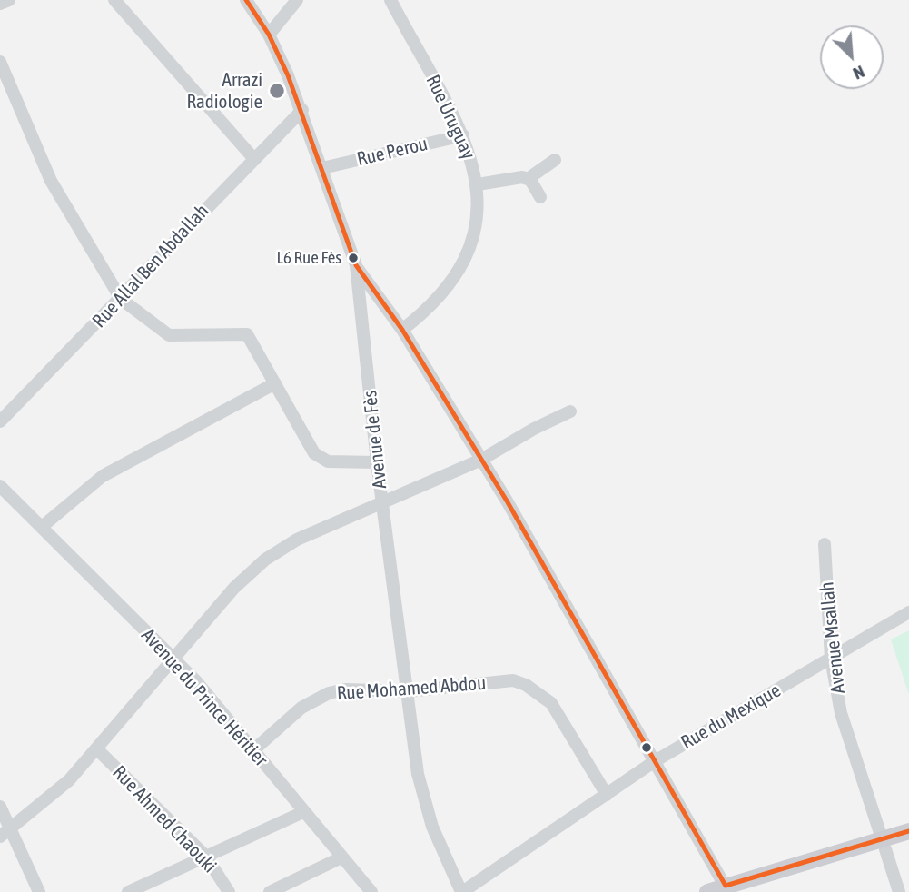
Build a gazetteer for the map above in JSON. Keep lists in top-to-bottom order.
{
  "streets": {
    "street": [
      "Rue Uruguay",
      "Rue Perou",
      "Rue Allal Ben Abdallah",
      "Avenue de Fès",
      "Avenue Msallah",
      "Rue Mohamed Abdou",
      "Avenue du Prince Héritier",
      "Rue du Mexique",
      "Rue Ahmed Chaouki"
    ]
  },
  "crossings": [
    ["Rue Uruguay", "Rue Perou"],
    ["Rue Perou", "Avenue de Fès"],
    ["Rue Allal Ben Abdallah", "Avenue de Fès"],
    ["Avenue de Fès", "Rue Mohamed Abdou"],
    ["Avenue de Fès", "Rue du Mexique"],
    ["Avenue Msallah", "Rue du Mexique"],
    ["Rue Mohamed Abdou", "Avenue du Prince Héritier"],
    ["Rue Mohamed Abdou", "Rue du Mexique"]
  ],
  "places": ["Arrazi Radiologie", "L6 Rue Fès"],
  "north": "bottom right"
}
